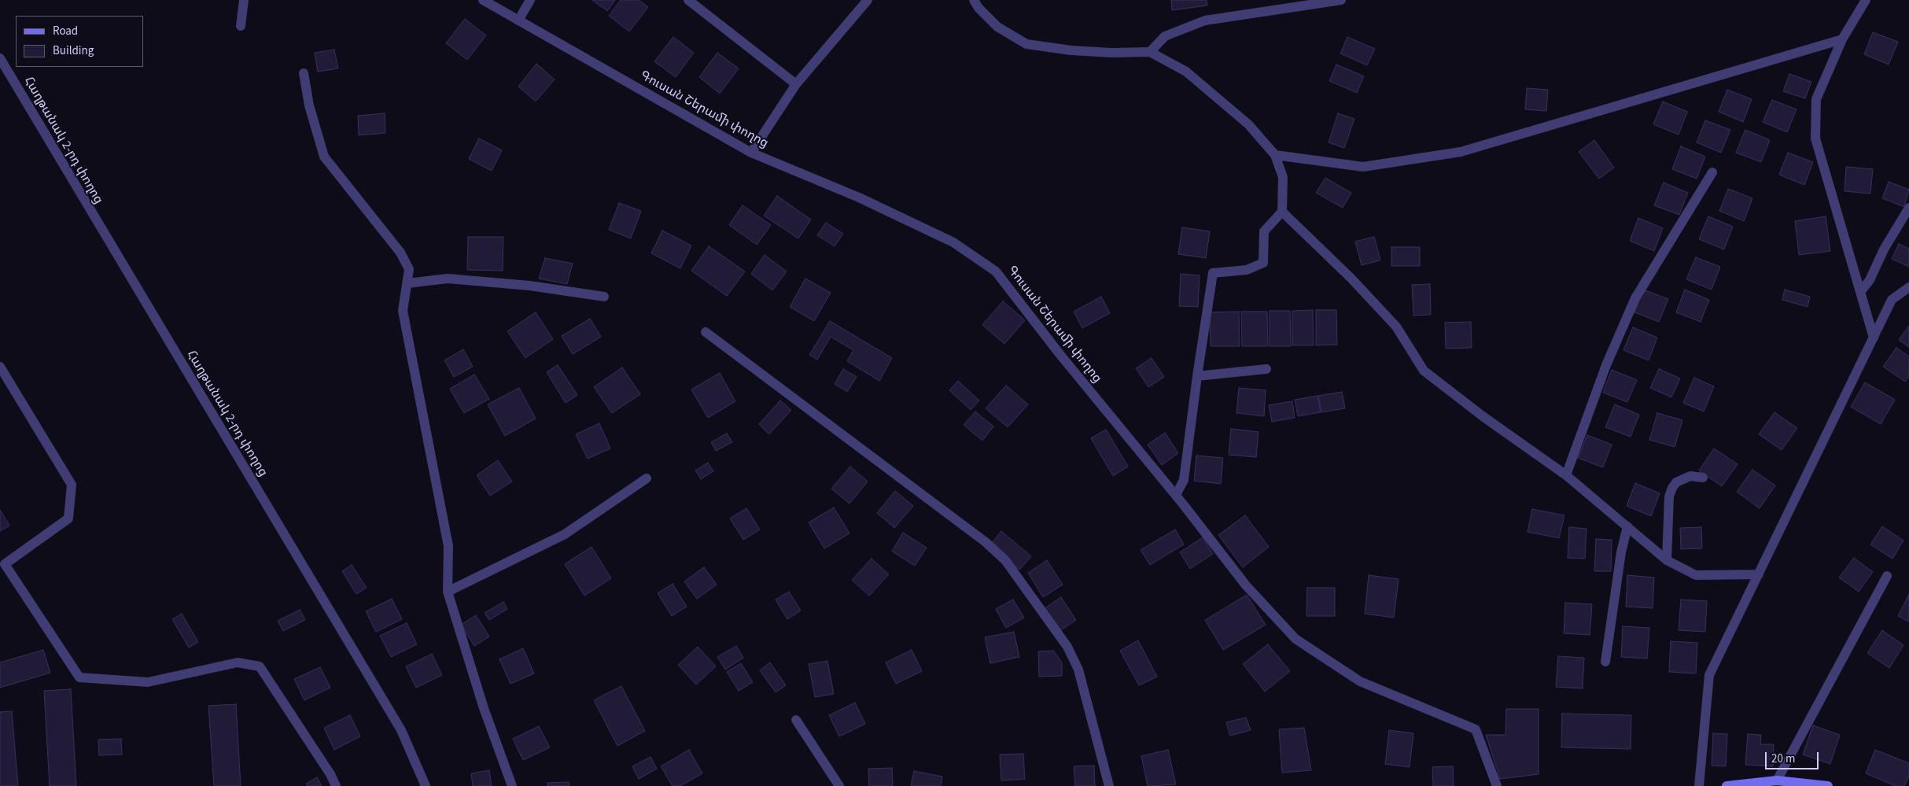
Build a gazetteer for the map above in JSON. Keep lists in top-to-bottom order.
{
  "streets": {
    "street": ["Գուսան Շերամի փողոց", "Հաղթանակ 2-րդ փողոց"]
  },
  "legend": ["Road", "Building"],
  "scale_bar": "20 m"
}
